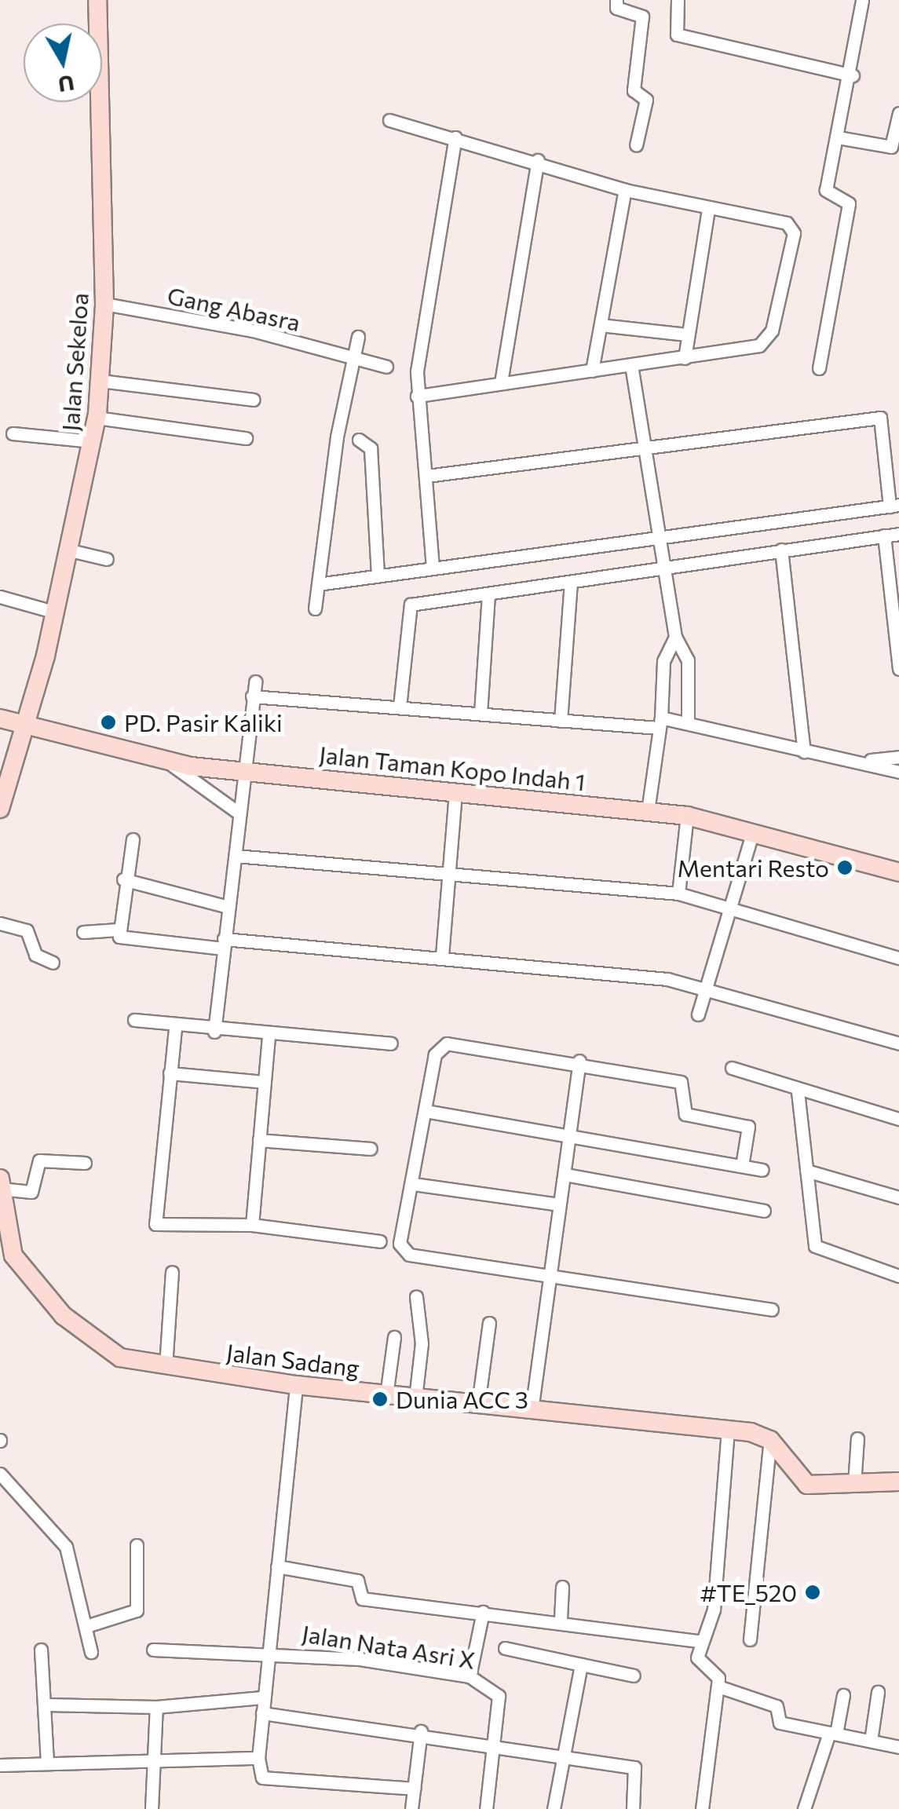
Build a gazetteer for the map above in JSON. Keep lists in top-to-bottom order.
{
  "streets": {
    "street": [
      "Gang Abasra",
      "Jalan Sekeloa",
      "Jalan Taman Kopo Indah 1",
      "Jalan Sadang",
      "Jalan Nata Asri X"
    ]
  },
  "crossings": [
    ["Gang Abasra", "Jalan Sekeloa"],
    ["Jalan Sekeloa", "Jalan Taman Kopo Indah 1"]
  ],
  "places": [
    "PD. Pasir Kaliki",
    "Mentari Resto",
    "Dunia ACC 3",
    "#TE_520"
  ],
  "north": "bottom"
}
